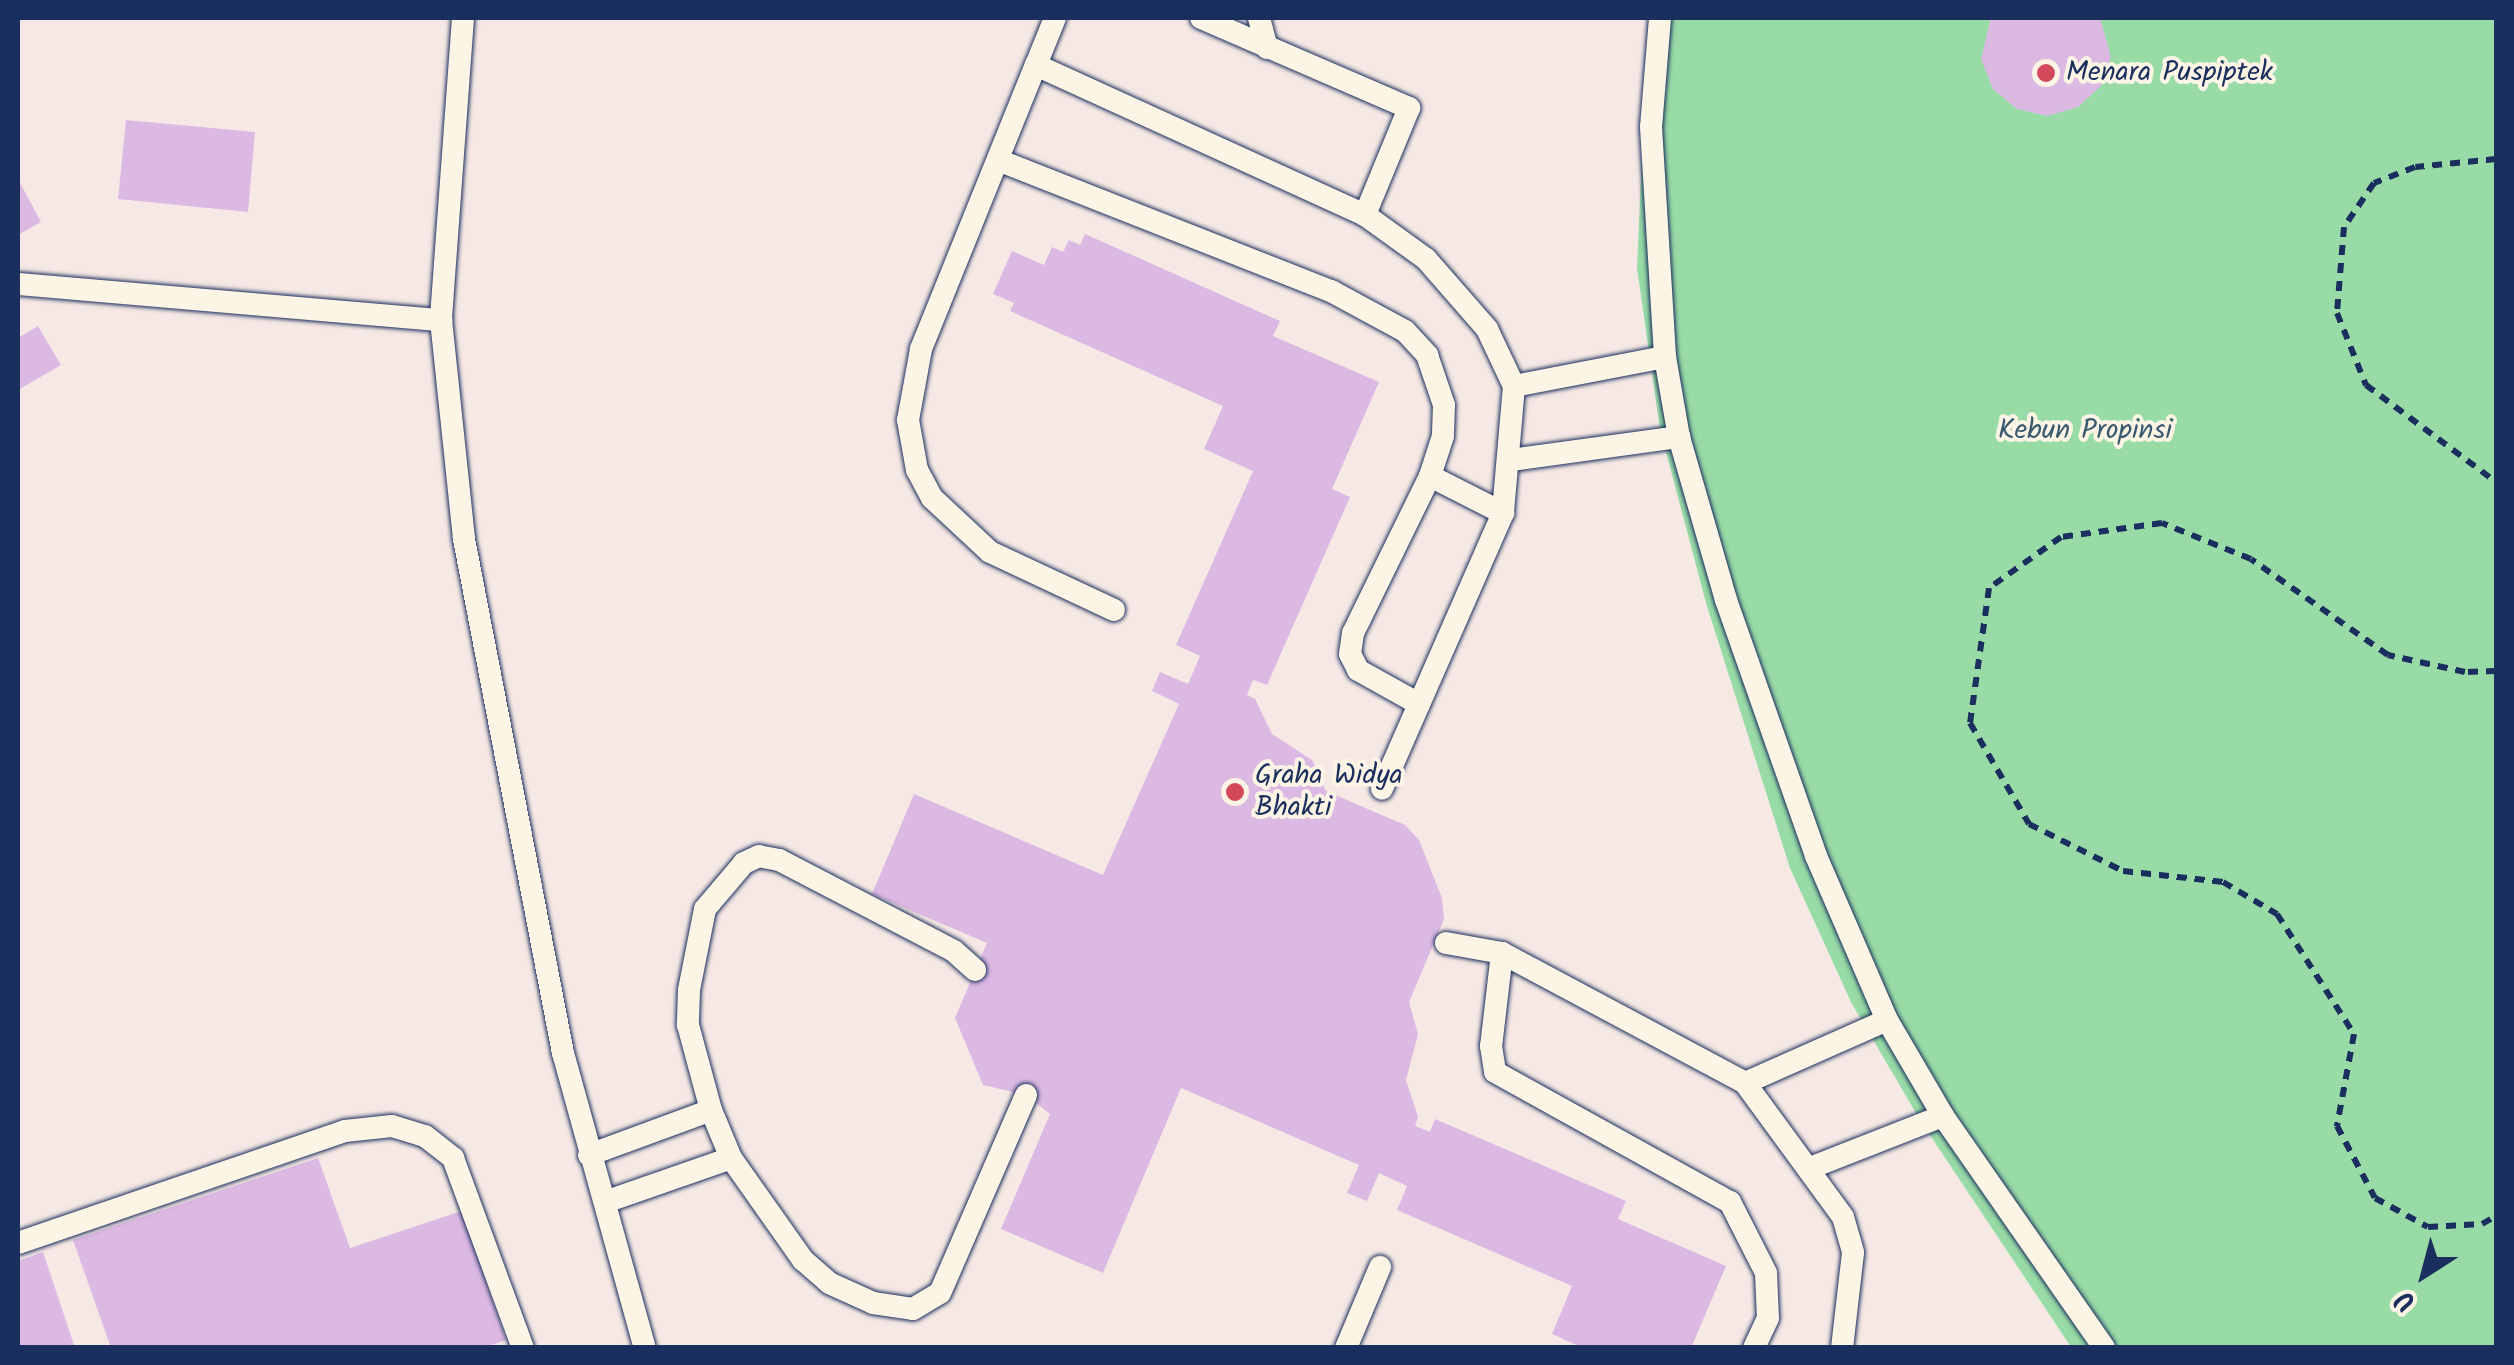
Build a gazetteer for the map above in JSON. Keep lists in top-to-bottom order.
{
  "parks": ["Kebun Propinsi"],
  "places": ["Menara Puspiptek", "Graha Widya Bhakti"],
  "north": "bottom left"
}
